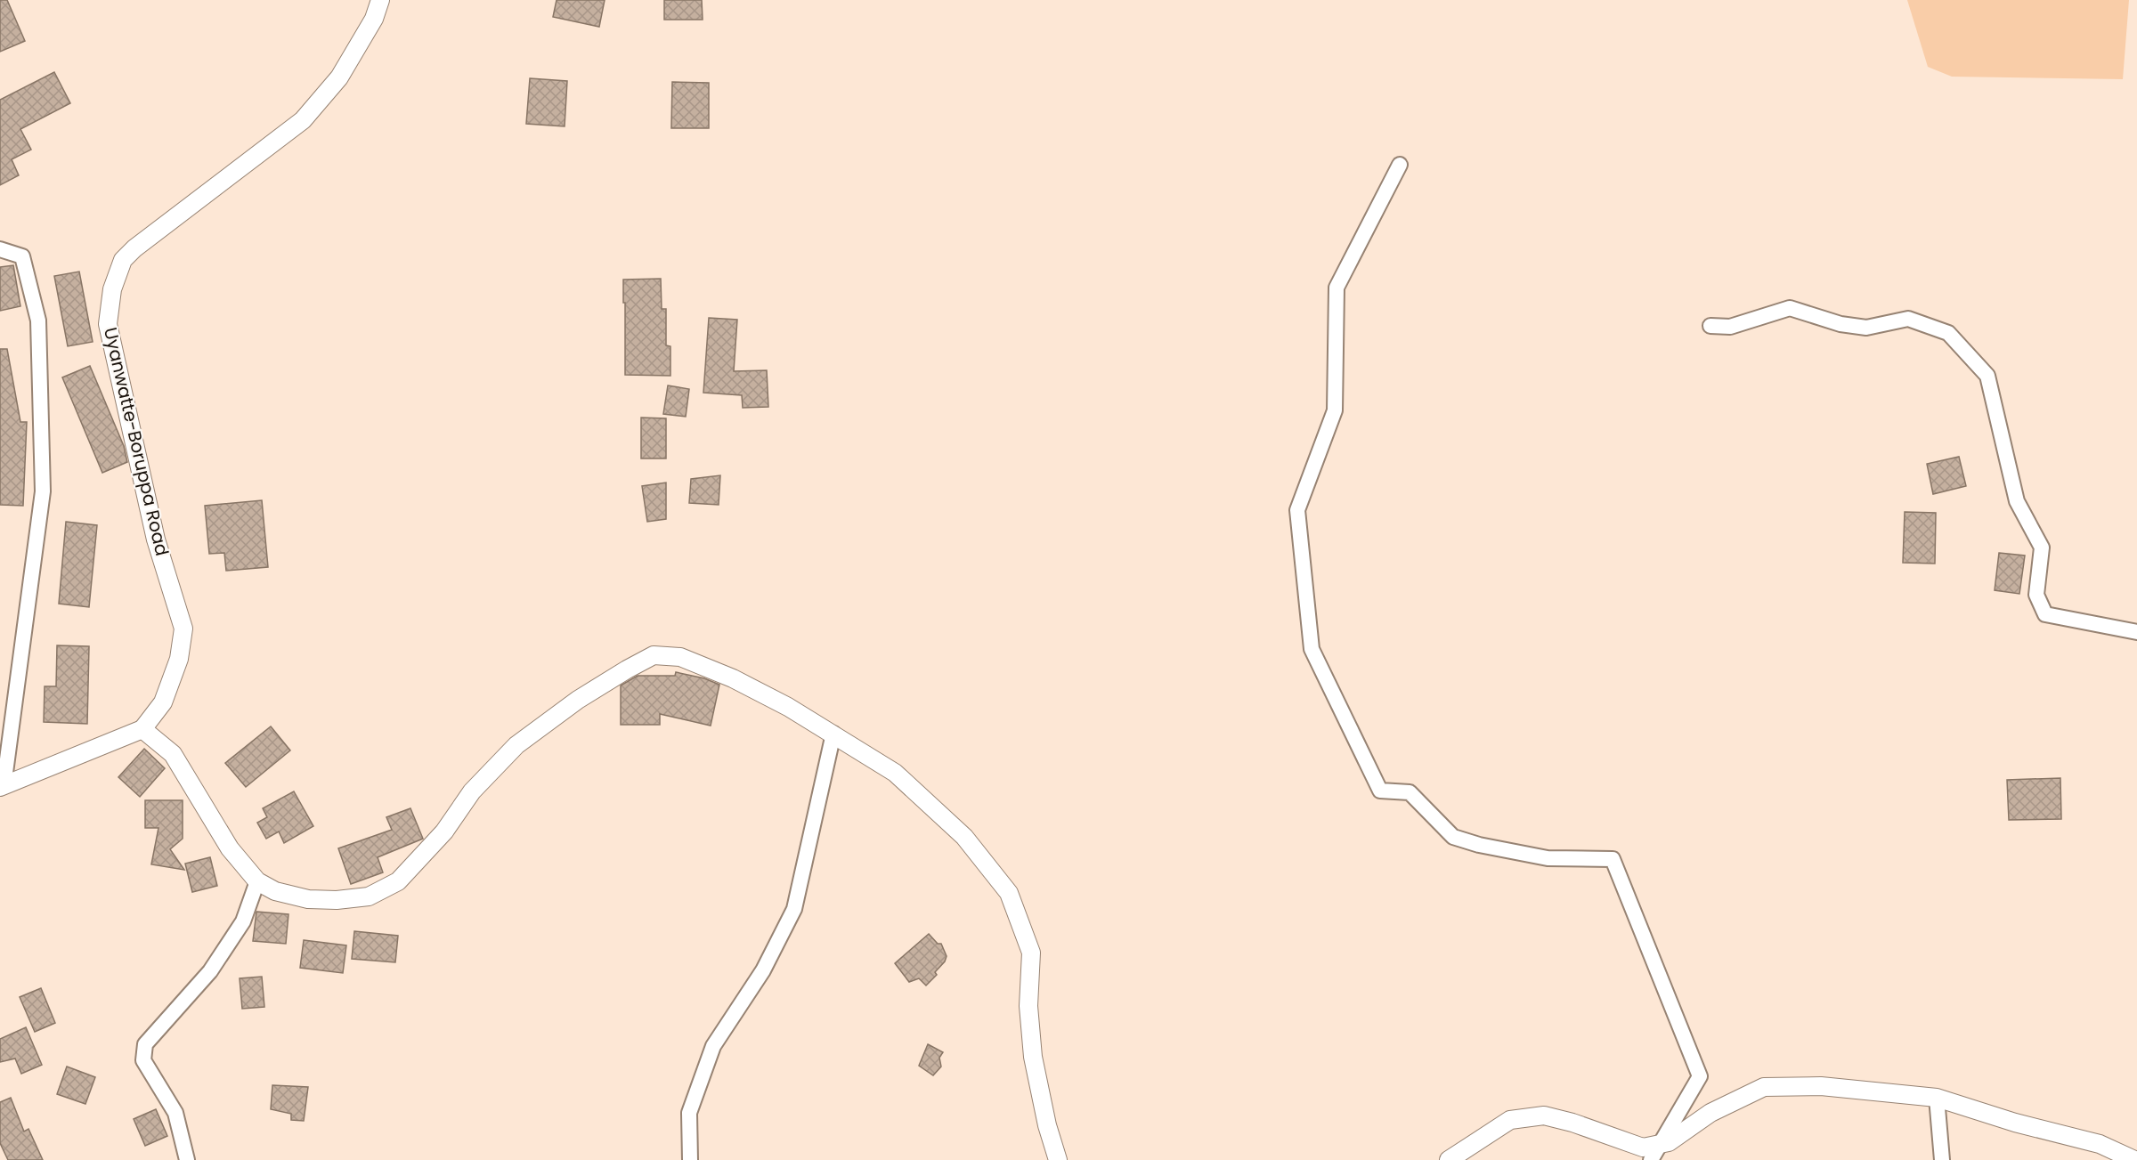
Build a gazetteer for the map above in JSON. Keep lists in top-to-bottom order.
{
  "streets": {
    "street": ["Uyanwatte-Boruppa Road"]
  }
}
